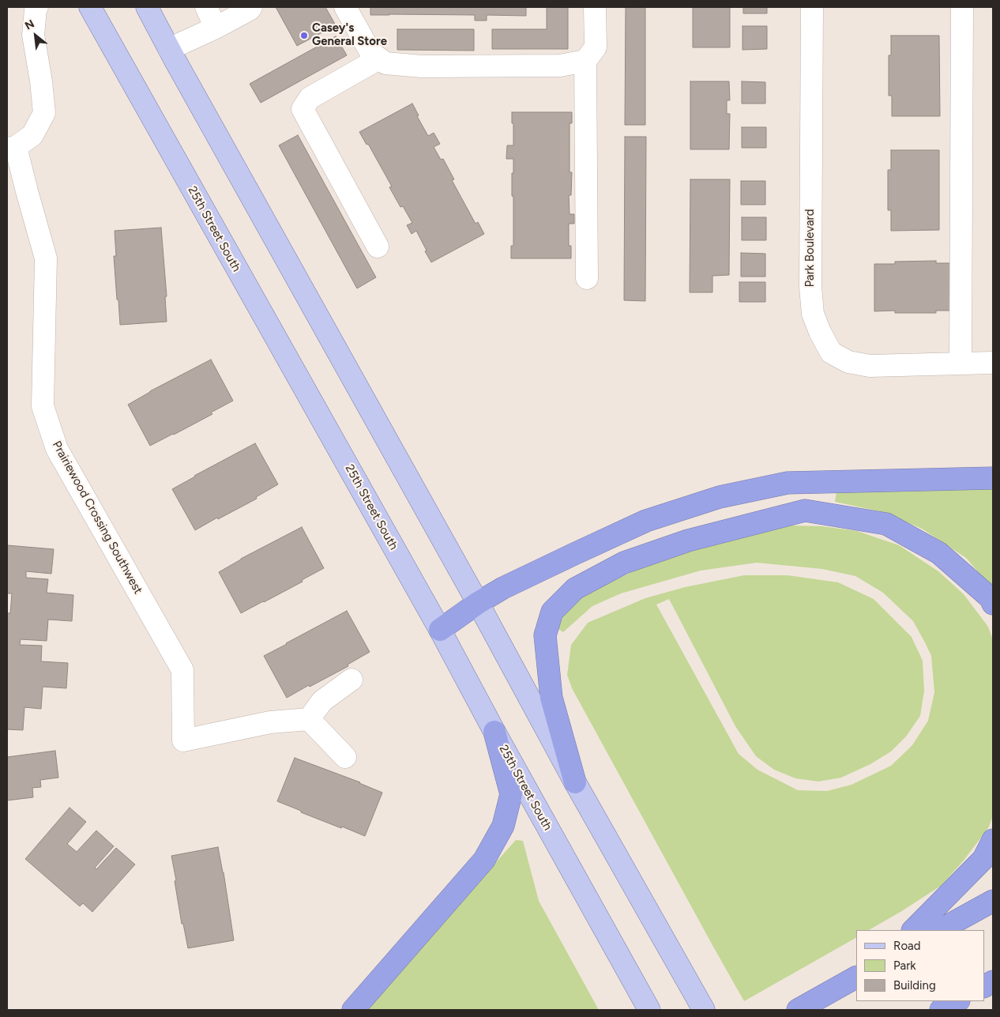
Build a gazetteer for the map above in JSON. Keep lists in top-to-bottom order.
{
  "streets": {
    "main road": ["25th Street South"],
    "street": ["Park Boulevard", "Prairiewood Crossing Southwest"]
  },
  "places": ["Casey's General Store"],
  "legend": ["Road", "Park", "Building"],
  "north": "top left"
}
